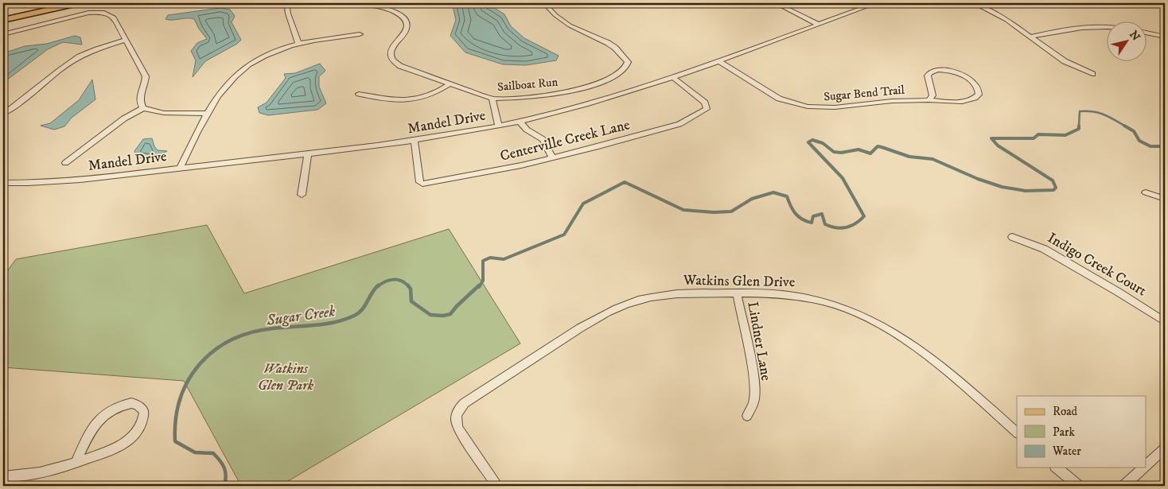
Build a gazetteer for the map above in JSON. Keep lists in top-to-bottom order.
{
  "streets": {
    "street": [
      "Sailboat Run",
      "Sugar Bend Trail",
      "Mandel Drive",
      "Centerville Creek Lane",
      "Indigo Creek Court",
      "Watkins Glen Drive",
      "Lindner Lane"
    ]
  },
  "crossings": [
    ["Sugar Bend Trail", "Mandel Drive"],
    ["Mandel Drive", "Centerville Creek Lane"],
    ["Watkins Glen Drive", "Lindner Lane"]
  ],
  "water": ["Sugar Creek"],
  "parks": ["Watkins Glen Park"],
  "legend": ["Road", "Park", "Water"],
  "north": "top right"
}
